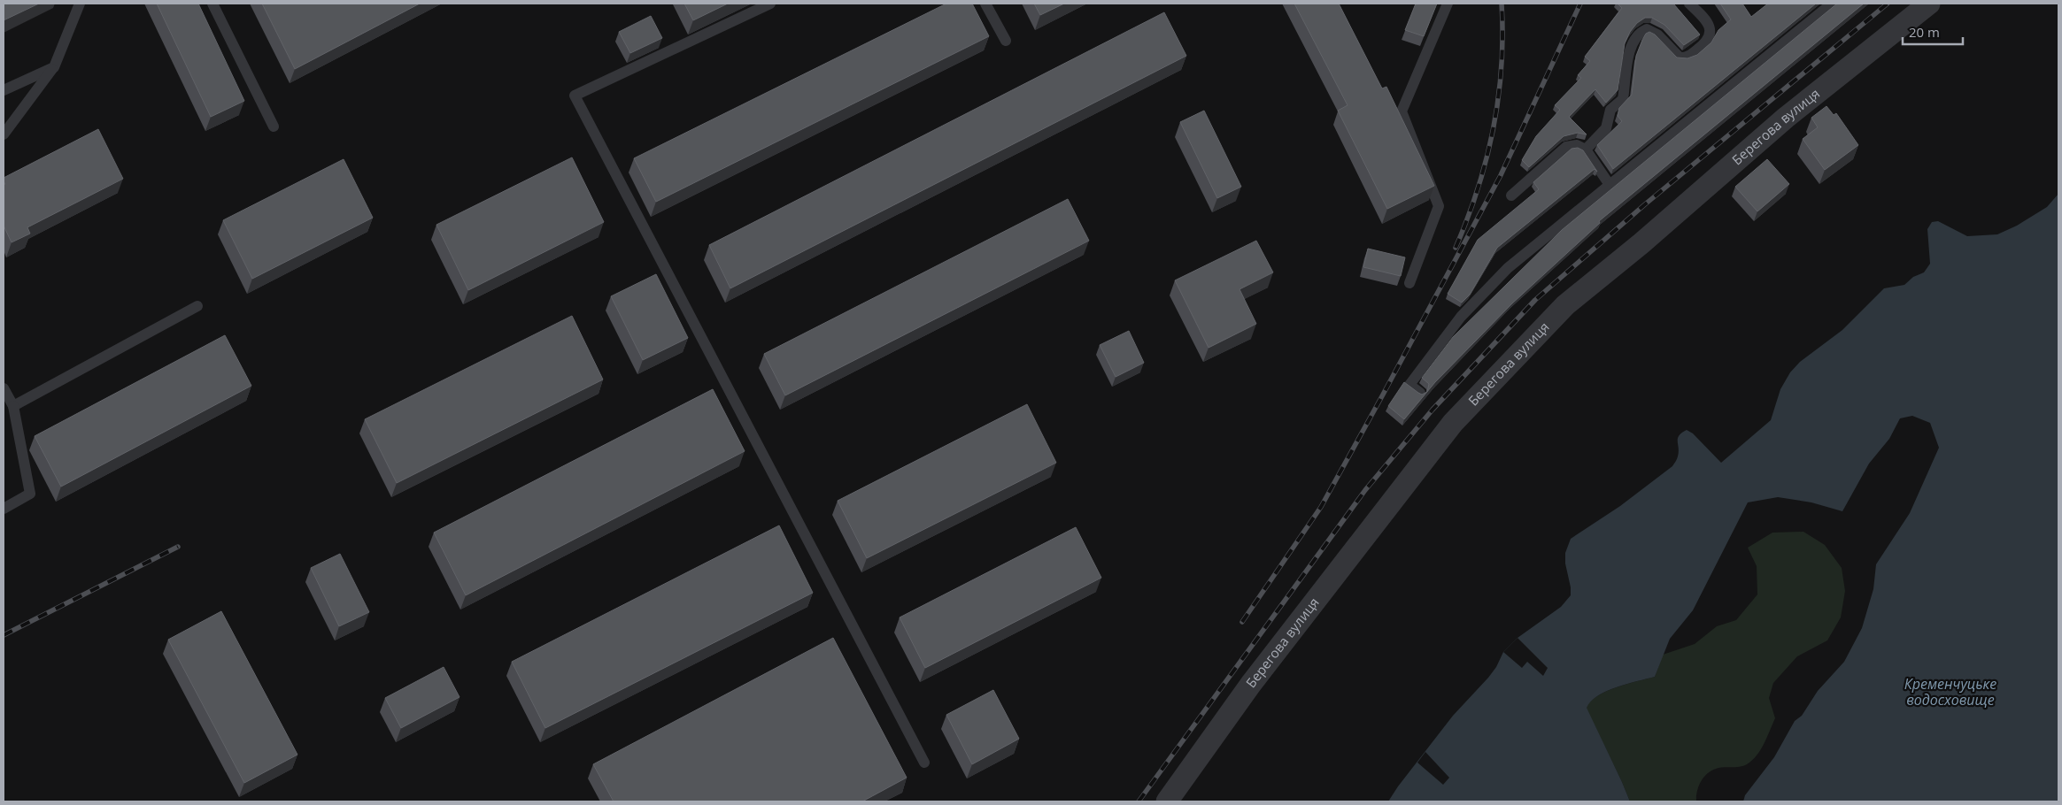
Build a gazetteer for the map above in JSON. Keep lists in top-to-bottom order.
{
  "streets": {
    "street": ["Берегова вулиця"]
  },
  "water": ["Кременчуцьке водосховище"],
  "scale_bar": "20 m"
}
